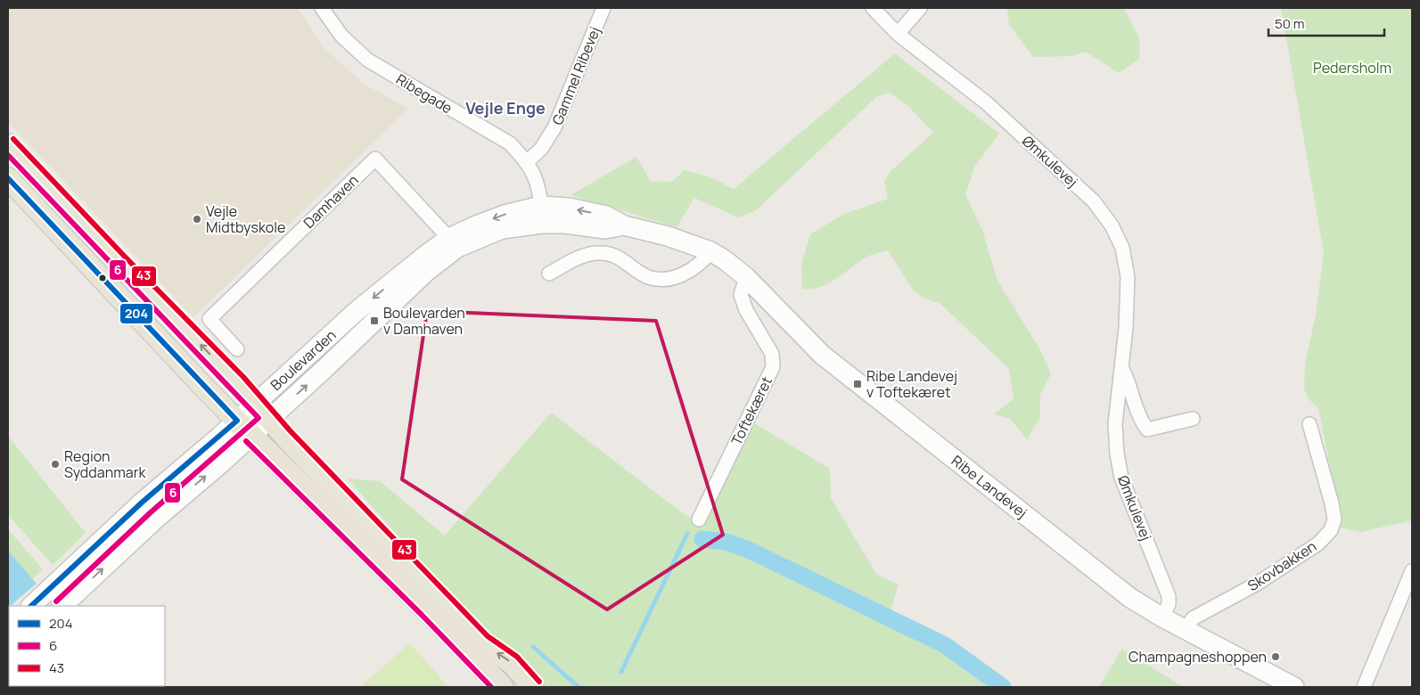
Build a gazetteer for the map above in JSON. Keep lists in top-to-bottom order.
{
  "streets": {
    "main road": ["Boulevarden", "Ribe Landevej"],
    "street": [
      "Gammel Ribevej",
      "Ribegade",
      "Ømkulevej",
      "Damhaven",
      "Toftekæret",
      "Skovbakken"
    ]
  },
  "crossings": [
    ["Gammel Ribevej", "Ribegade"],
    ["Ribegade", "Boulevarden"],
    ["Ribegade", "Ribe Landevej"],
    ["Ømkulevej", "Ribe Landevej"],
    ["Damhaven", "Boulevarden"],
    ["Boulevarden", "Ribe Landevej"],
    ["Toftekæret", "Ribe Landevej"],
    ["Ribe Landevej", "Skovbakken"]
  ],
  "districts": ["Vejle Enge"],
  "parks": ["Pedersholm"],
  "places": {
    "other": ["Vejle Midtbyskole", "Region Syddanmark", "Champagneshoppen"],
    "transit": ["Boulevarden v Damhaven", "Ribe Landevej v Toftekæret"]
  },
  "lines": ["transit line 43", "transit line 6", "transit line 204"],
  "legend": ["204", "6", "43"],
  "scale_bar": "50 m"
}
